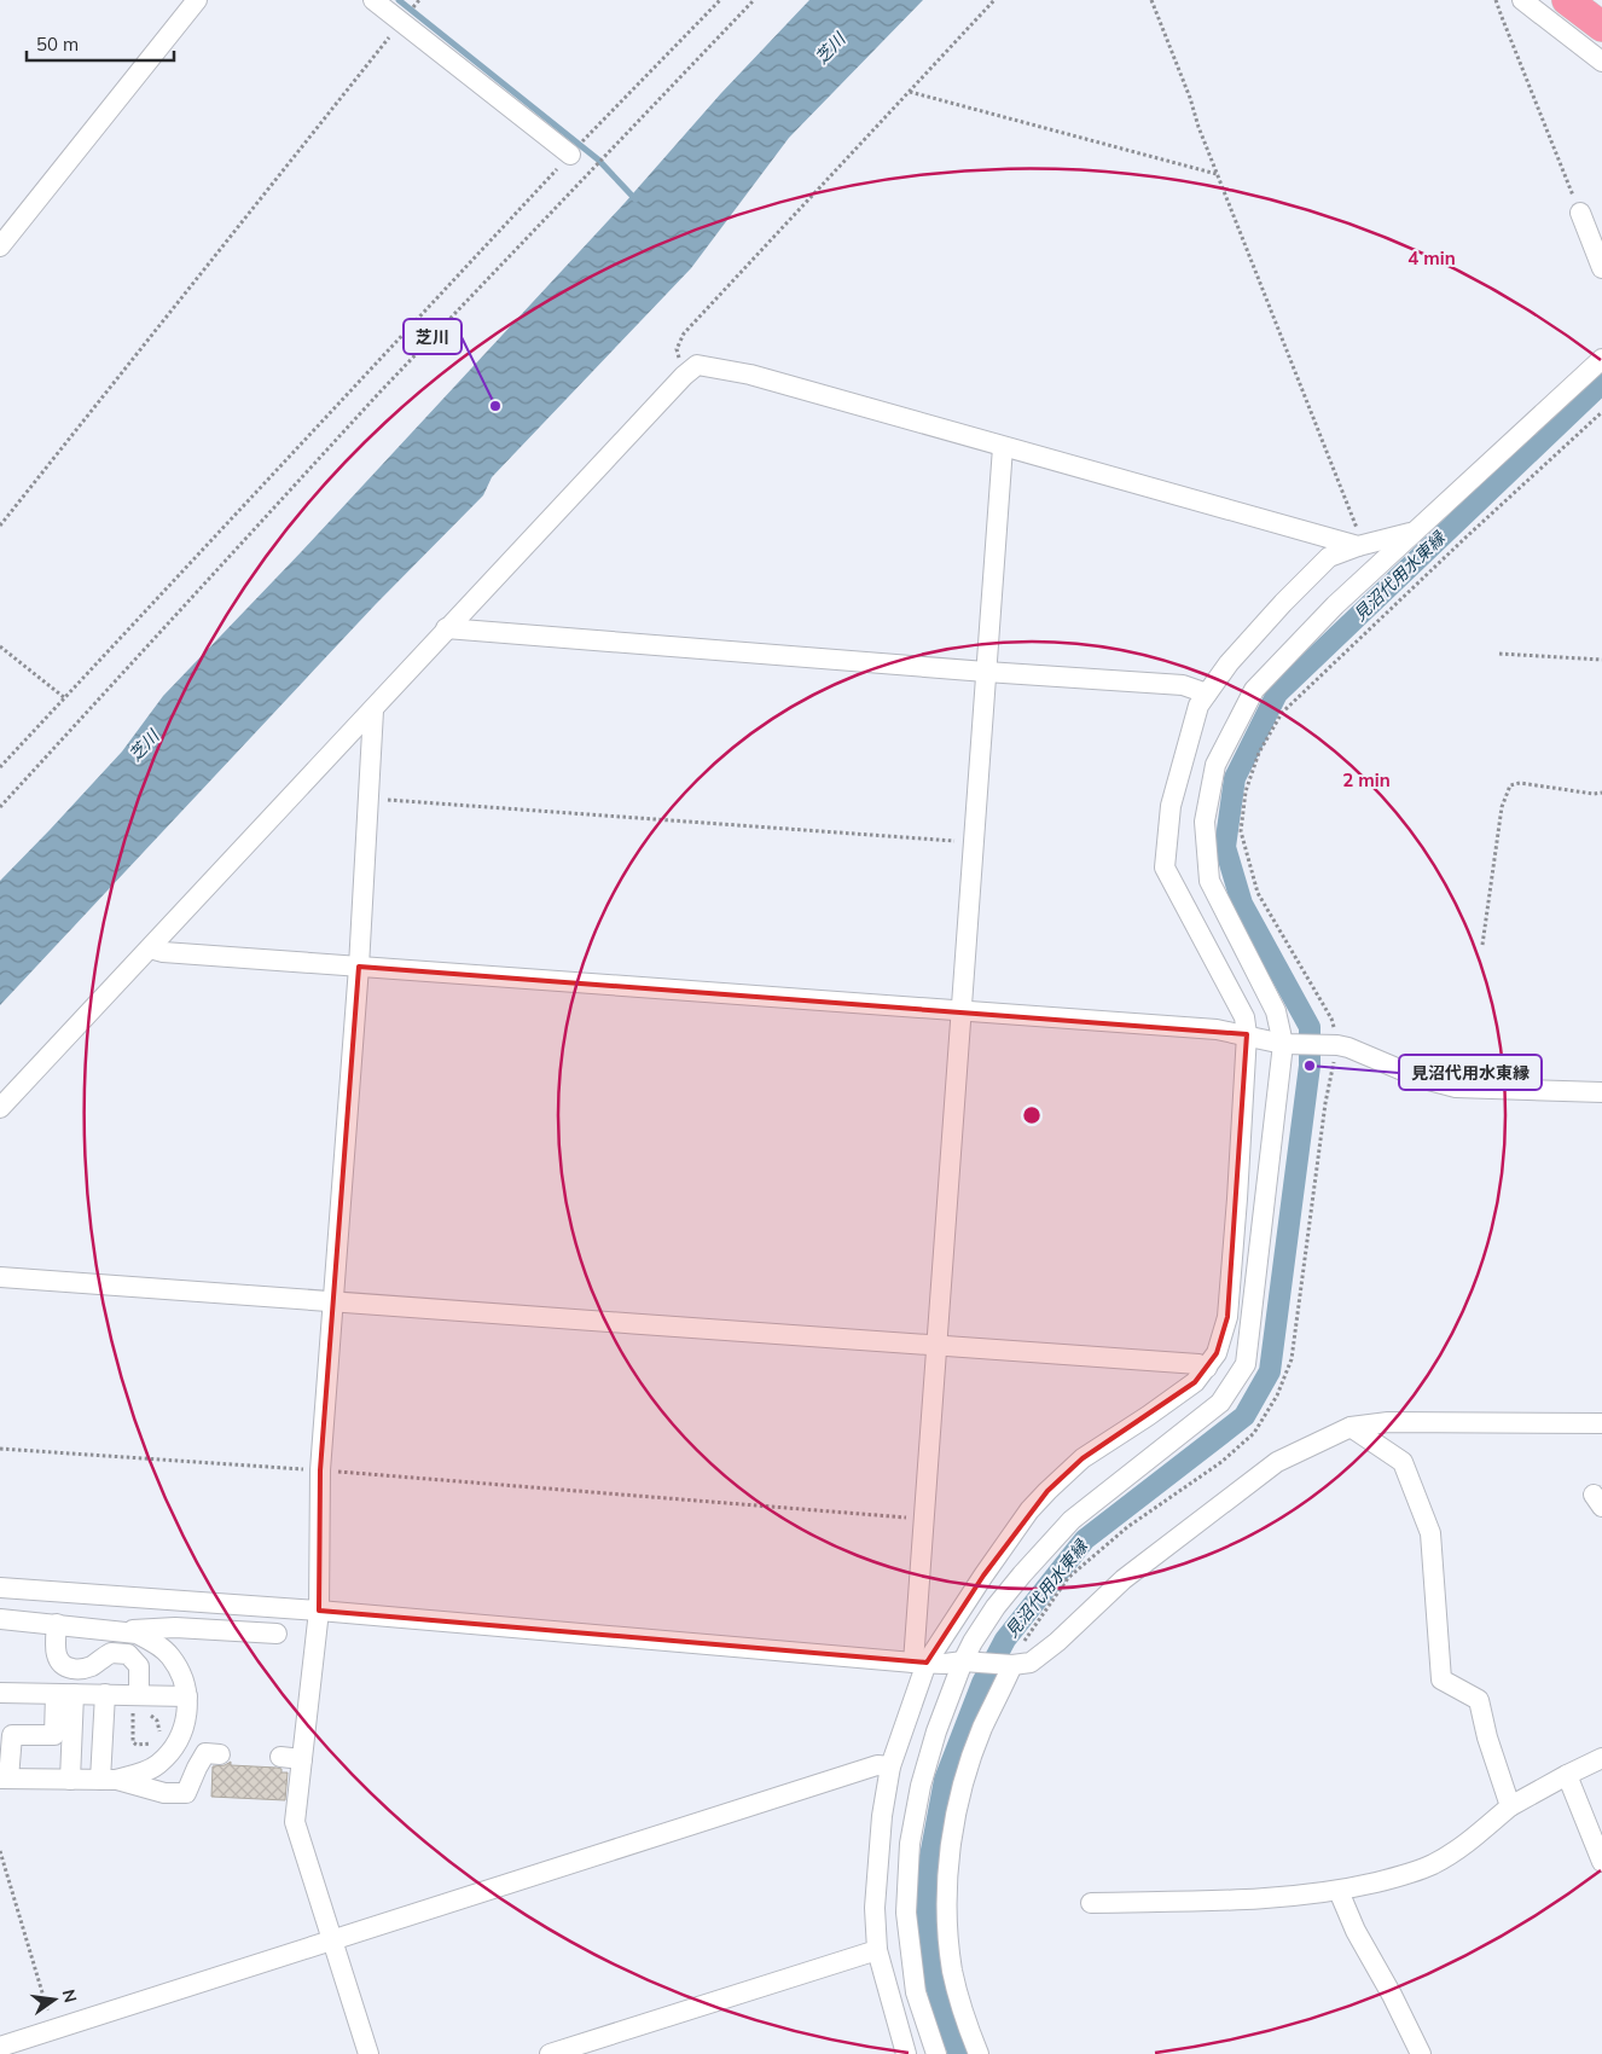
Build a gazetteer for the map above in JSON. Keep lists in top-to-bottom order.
{
  "water": ["芝川", "見沼代用水東縁"],
  "places": ["芝川", "見沼代用水東縁"],
  "scale_bar": "50 m",
  "north": "right",
  "rings": ["4 min", "2 min"]
}
